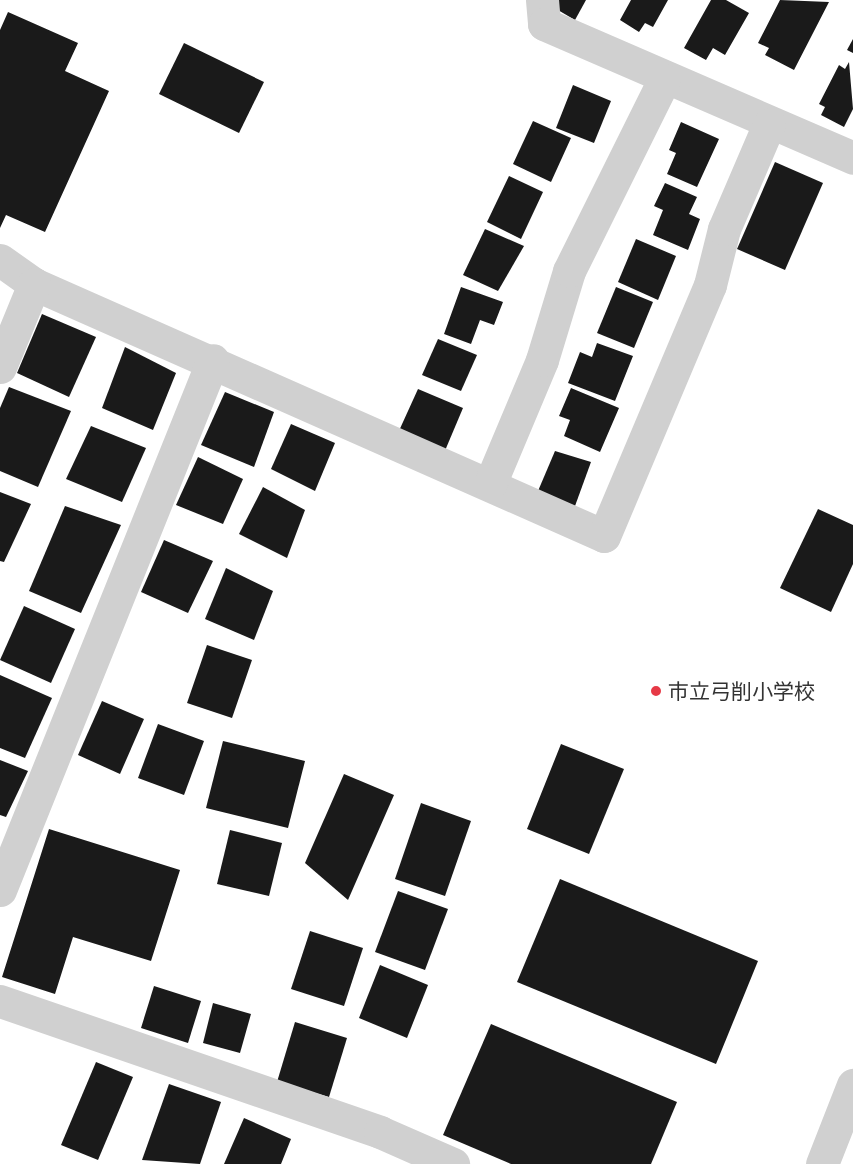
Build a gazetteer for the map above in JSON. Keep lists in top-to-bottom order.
{
  "places": ["市立弓削小学校"]
}
